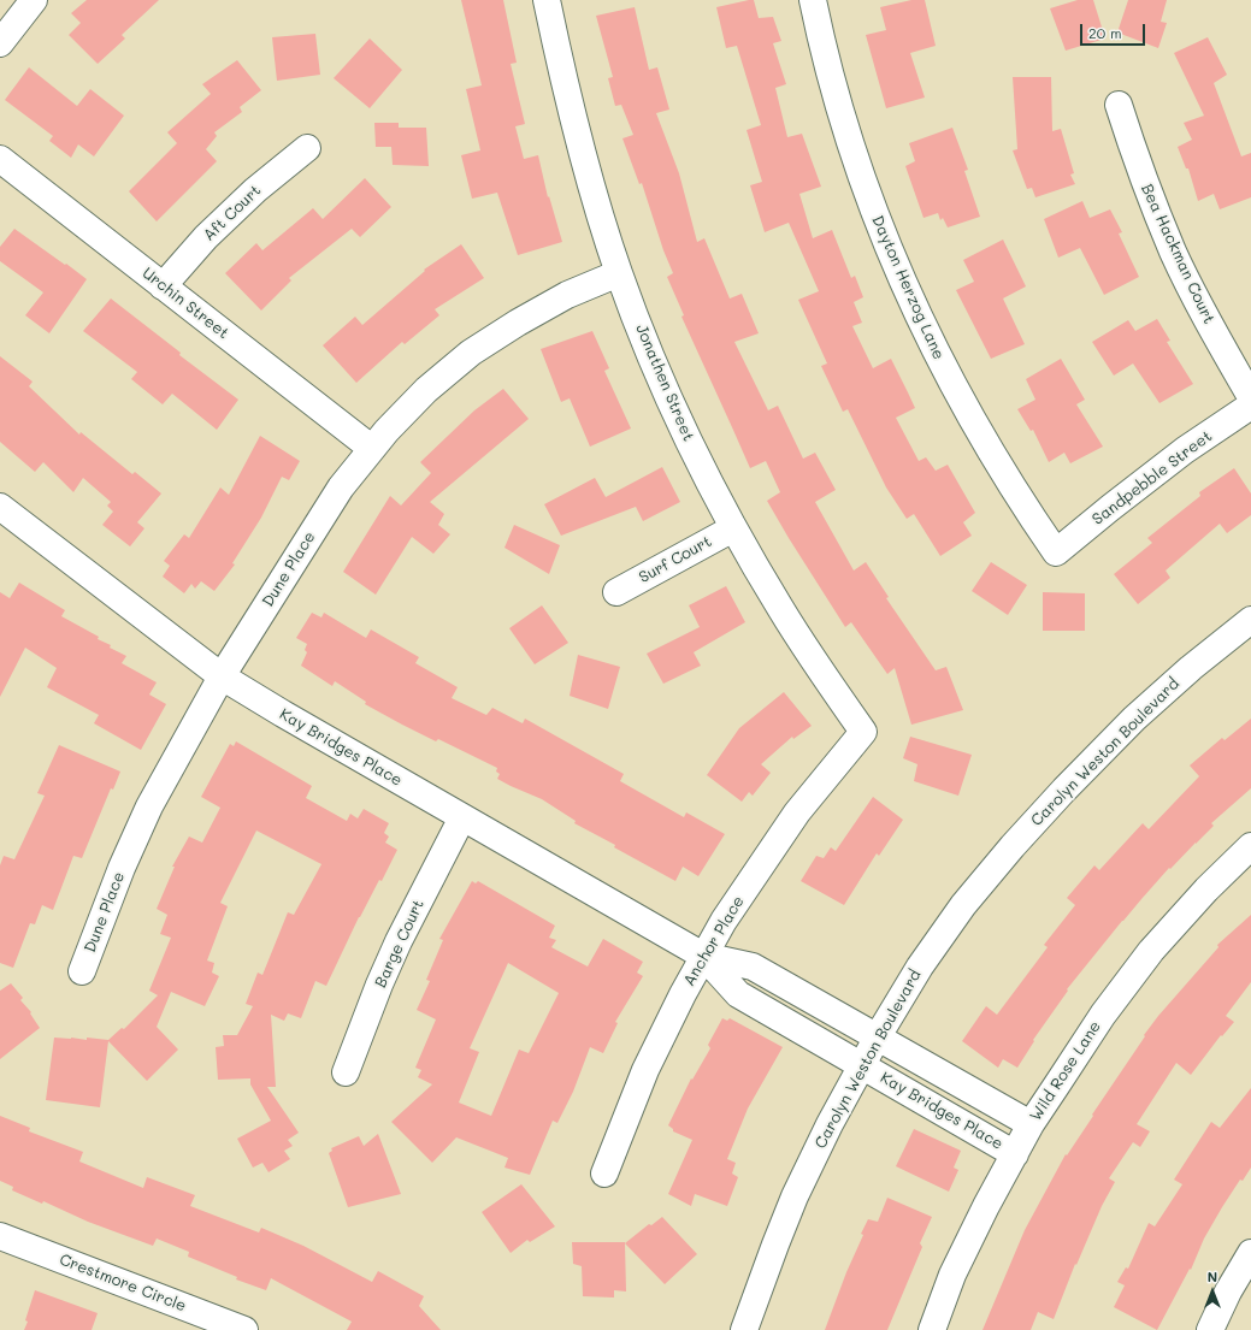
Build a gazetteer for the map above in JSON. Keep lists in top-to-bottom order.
{
  "streets": {
    "street": [
      "Aft Court",
      "Bea Hackman Court",
      "Dayton Herzog Lane",
      "Urchin Street",
      "Jonathen Street",
      "Sandpebble Street",
      "Surf Court",
      "Dune Place",
      "Kay Bridges Place",
      "Carolyn Weston Boulevard",
      "Anchor Place",
      "Barge Court",
      "Wild Rose Lane",
      "Crestmore Circle"
    ]
  },
  "crossings": [
    ["Aft Court", "Urchin Street"],
    ["Dayton Herzog Lane", "Sandpebble Street"],
    ["Urchin Street", "Dune Place"],
    ["Jonathen Street", "Surf Court"],
    ["Jonathen Street", "Dune Place"],
    ["Jonathen Street", "Anchor Place"],
    ["Dune Place", "Kay Bridges Place"],
    ["Kay Bridges Place", "Carolyn Weston Boulevard"],
    ["Kay Bridges Place", "Anchor Place"],
    ["Kay Bridges Place", "Barge Court"],
    ["Kay Bridges Place", "Wild Rose Lane"]
  ],
  "scale_bar": "20 m",
  "north": "top"
}
